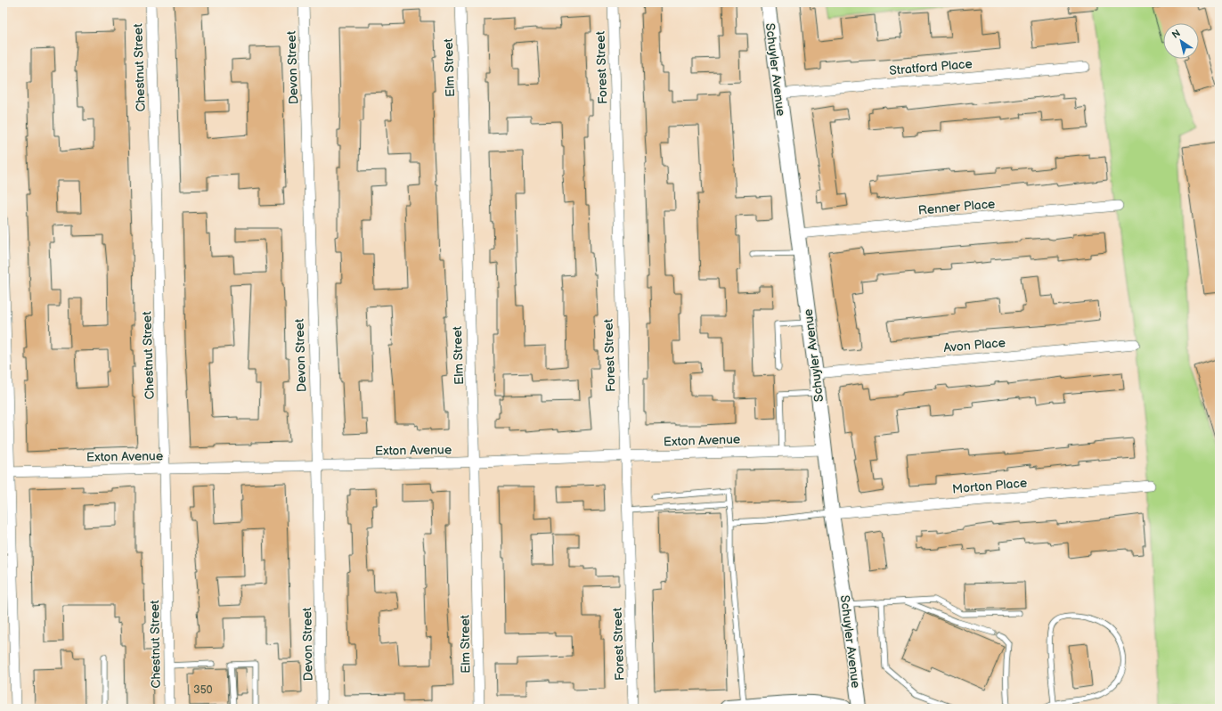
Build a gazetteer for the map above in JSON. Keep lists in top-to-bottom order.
{
  "streets": {
    "street": [
      "Stratford Place",
      "Chestnut Street",
      "Devon Street",
      "Elm Street",
      "Forest Street",
      "Schuyler Avenue",
      "Renner Place",
      "Avon Place",
      "Exton Avenue",
      "Morton Place"
    ]
  },
  "crossings": [
    ["Stratford Place", "Schuyler Avenue"],
    ["Chestnut Street", "Exton Avenue"],
    ["Devon Street", "Exton Avenue"],
    ["Elm Street", "Exton Avenue"],
    ["Forest Street", "Exton Avenue"],
    ["Schuyler Avenue", "Renner Place"],
    ["Schuyler Avenue", "Avon Place"],
    ["Schuyler Avenue", "Exton Avenue"],
    ["Schuyler Avenue", "Morton Place"]
  ],
  "house_numbers": ["350"],
  "north": "top left"
}
